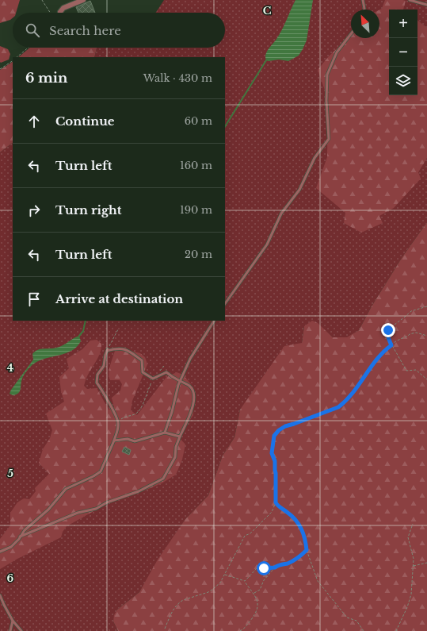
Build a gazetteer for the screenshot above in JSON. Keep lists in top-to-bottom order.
{
  "north": "top left",
  "page": {
    "map_buttons": ["+", "−"],
    "search": "Search here",
    "heading": ["6 min", "Walk · 430 m"],
    "list": [
      ["Continue", "60 m"],
      ["Turn left", "160 m"],
      ["Turn right", "190 m"],
      ["Turn left", "20 m"],
      "Arrive at destination"
    ]
  },
  "grid": {
    "columns": ["C"],
    "rows": ["4", "5", "6"]
  }
}
